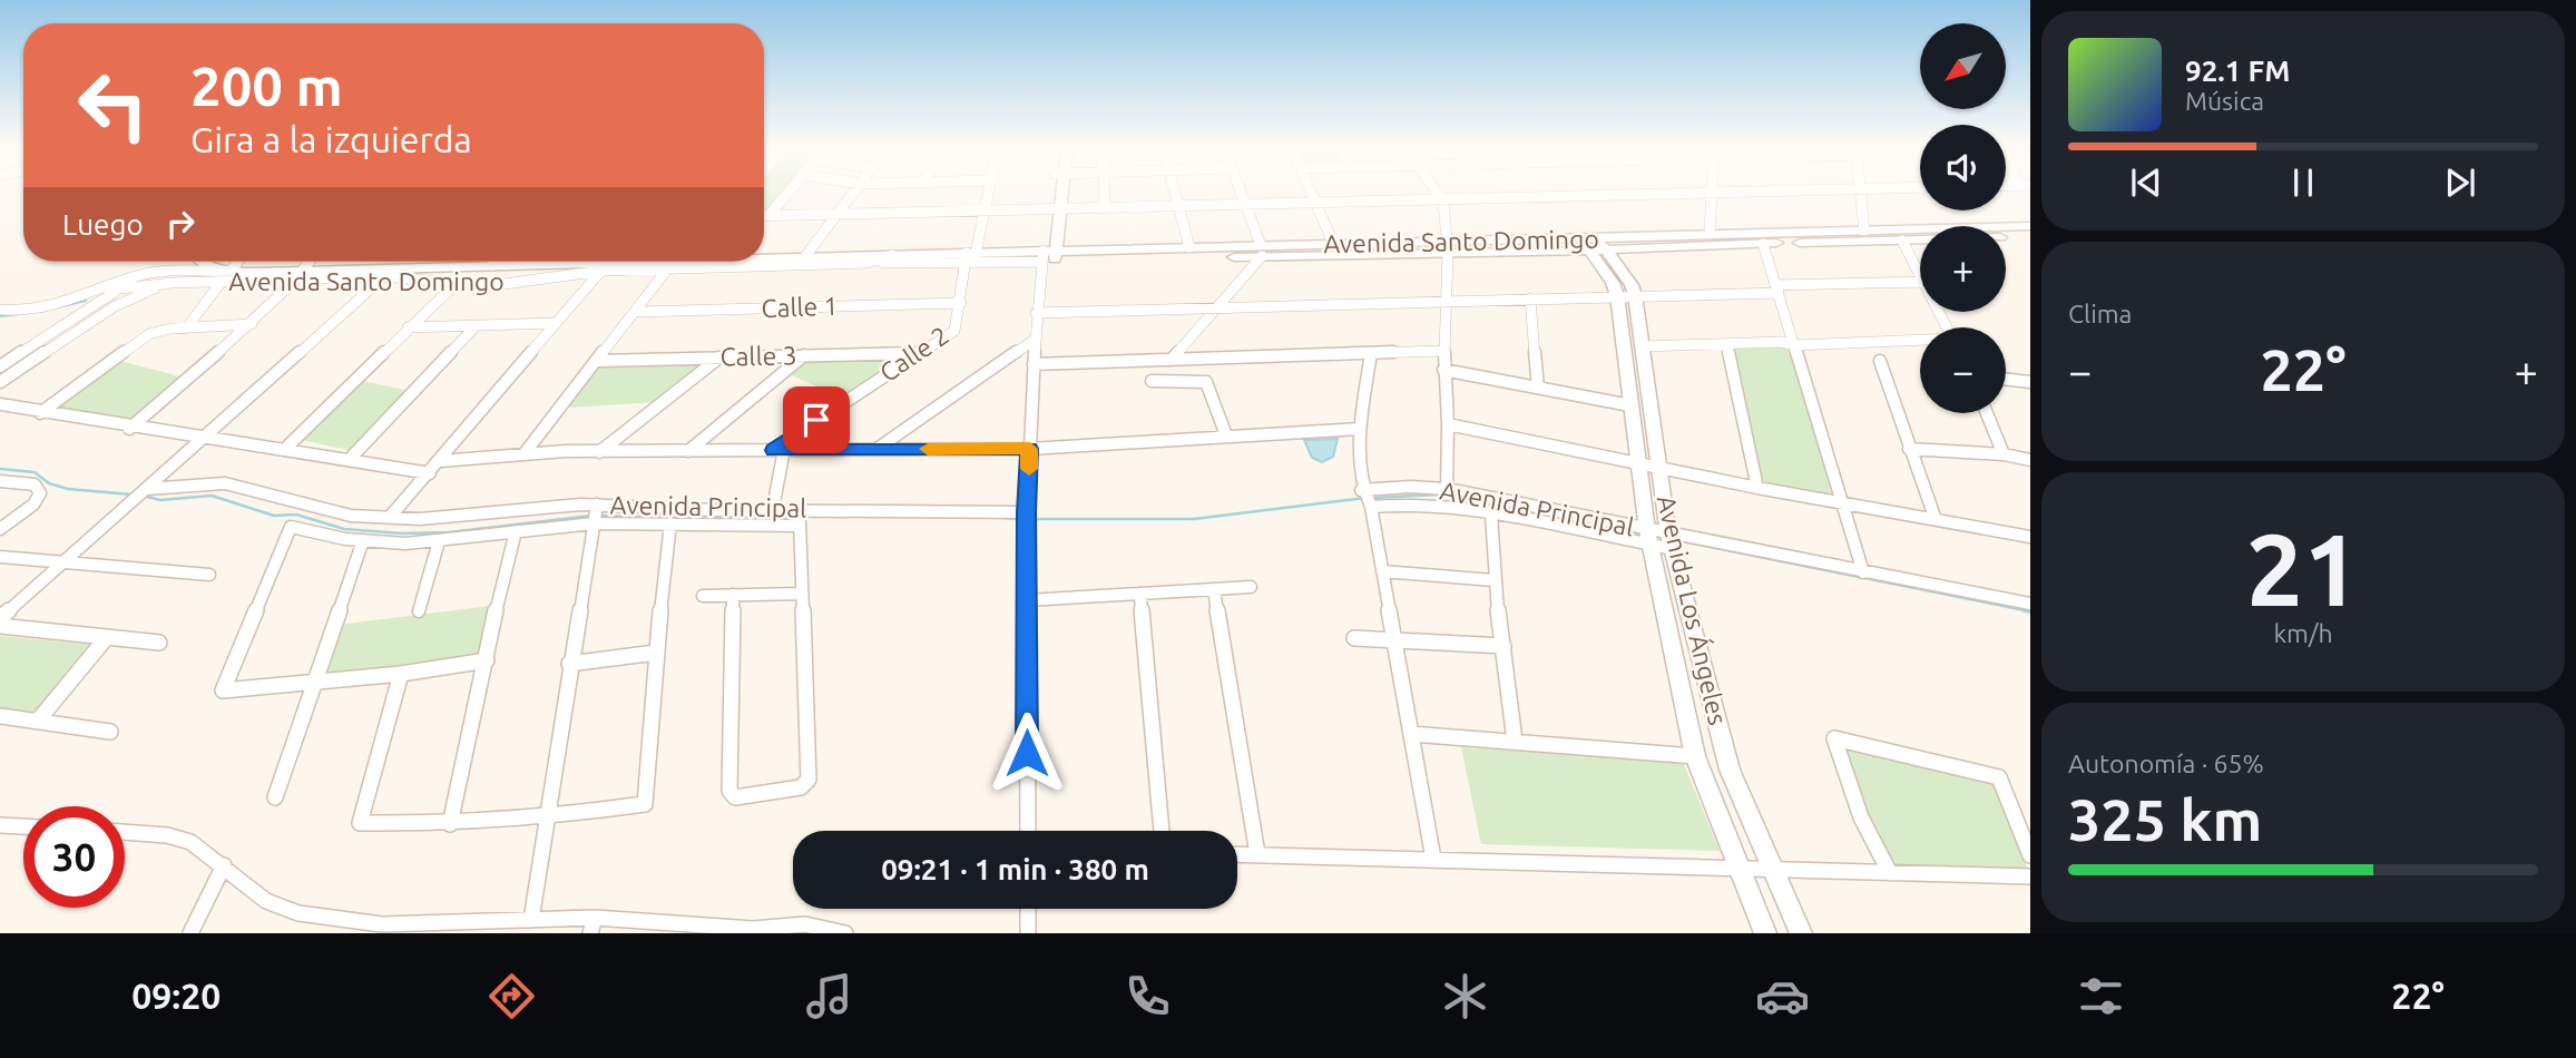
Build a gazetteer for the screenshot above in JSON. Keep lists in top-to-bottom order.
{
  "streets": {
    "street": [
      "Avenida Santo Domingo",
      "Calle 1",
      "Calle 2",
      "Calle 3",
      "Avenida Principal",
      "Avenida Los Ángeles"
    ]
  },
  "crossings": [
    ["Avenida Santo Domingo", "Calle 2"],
    ["Avenida Santo Domingo", "Avenida Los Ángeles"],
    ["Calle 1", "Calle 2"],
    ["Calle 2", "Calle 3"],
    ["Avenida Principal", "Avenida Los Ángeles"]
  ],
  "north": "bottom left",
  "page": {
    "map_buttons": ["+", "−"],
    "turn": ["200 m", "Gira a la izquierda"],
    "song": ["92.1 FM", "Música"],
    "then": "Luego",
    "tile": [
      "Clima",
      ["21", "km/h"],
      ["Autonomía · 65%", "325 km"]
    ],
    "heat": ["−", "22°", "+"],
    "limit": "30",
    "trip": "09:21 · 1 min · 380 m",
    "tabs": ["09:20", "22°"]
  }
}
